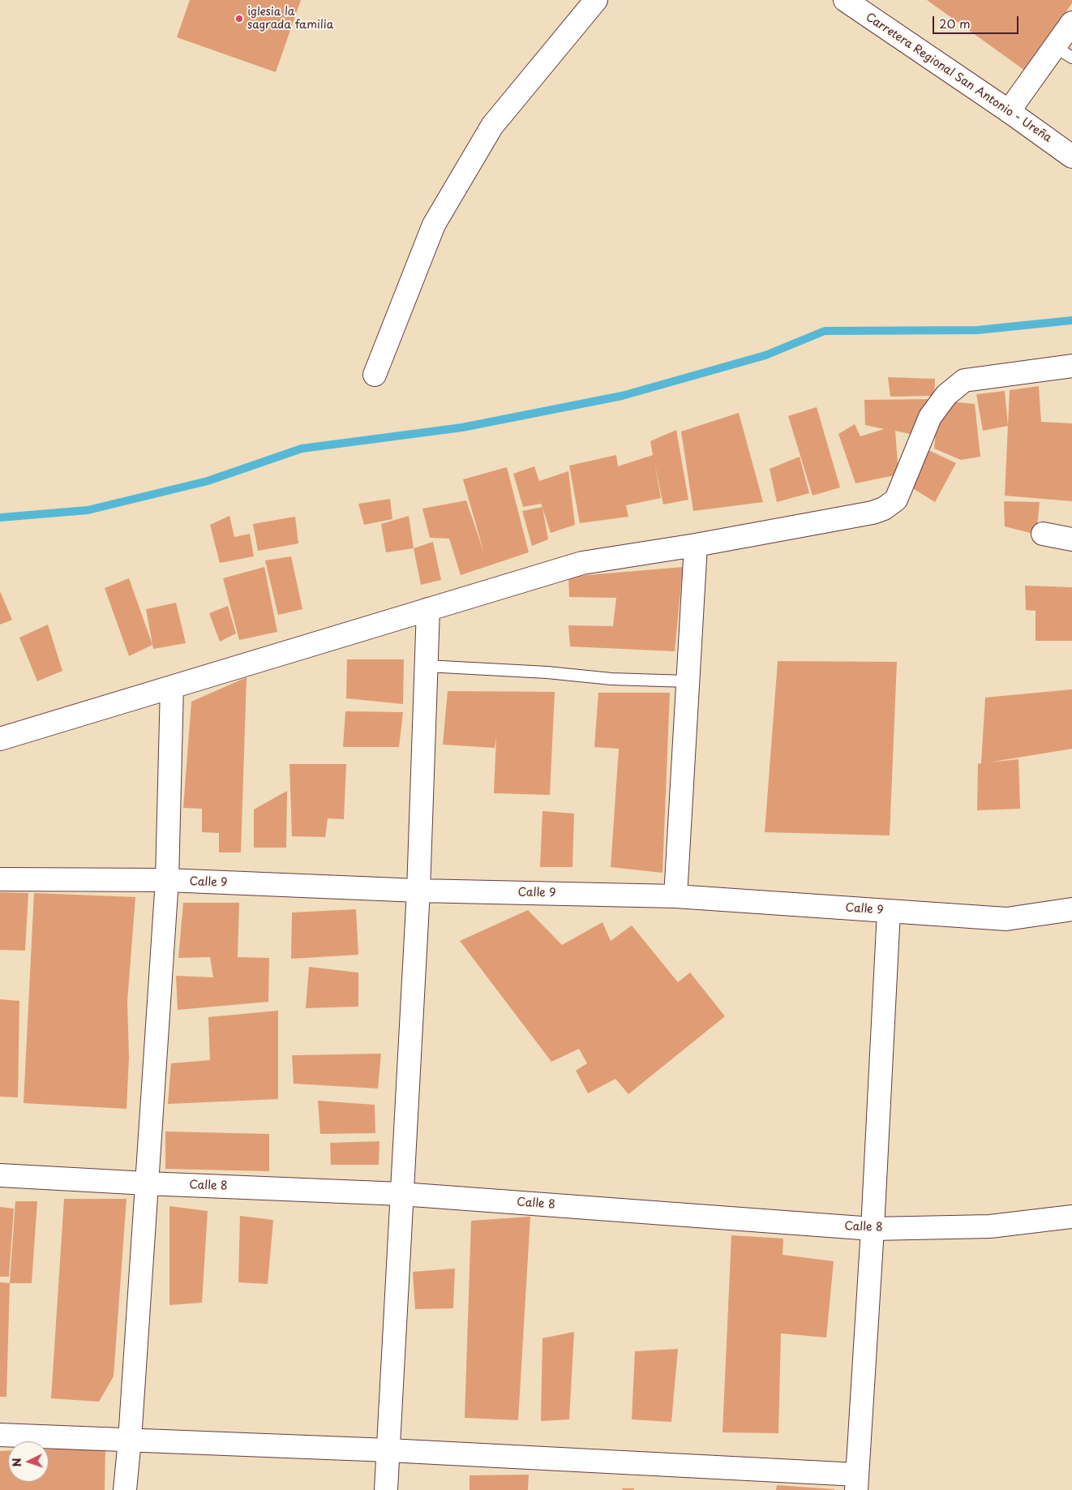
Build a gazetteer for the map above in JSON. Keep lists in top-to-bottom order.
{
  "streets": {
    "street": ["Carretera Regional San Antonio - Ureña", "Calle 9", "Calle 8"]
  },
  "places": ["iglesia la sagrada familia"],
  "scale_bar": "20 m",
  "north": "left"
}
